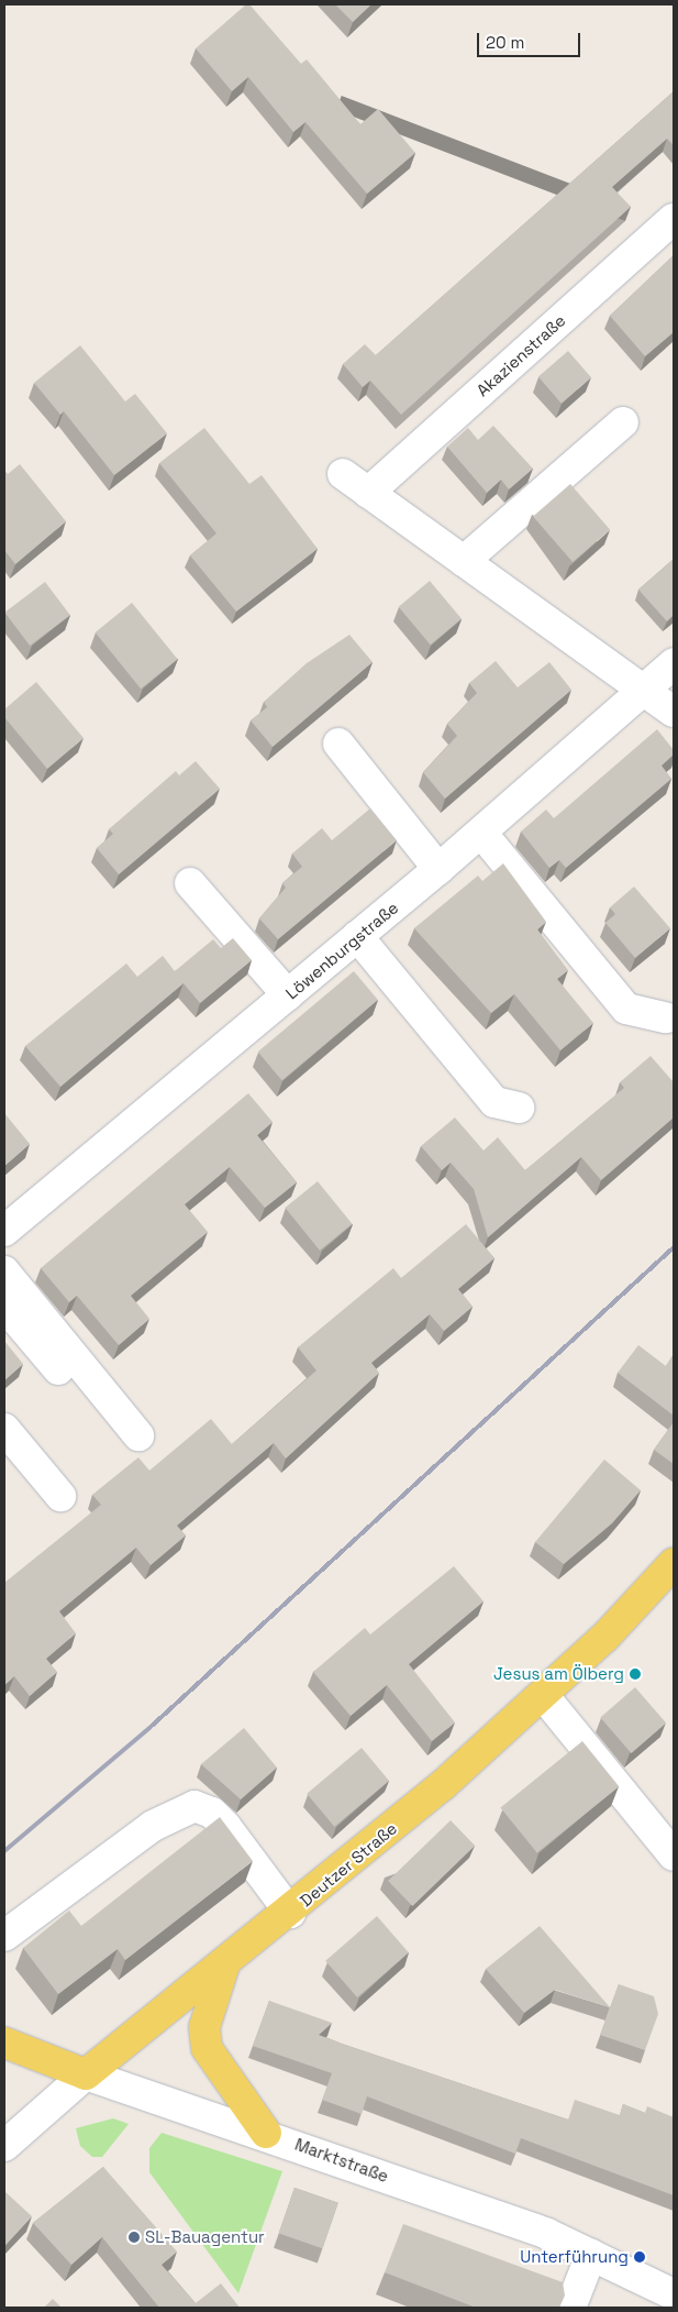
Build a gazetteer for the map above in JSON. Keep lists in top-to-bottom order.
{
  "streets": {
    "main road": ["Deutzer Straße", "Marktstraße"],
    "street": ["Akazienstraße", "Löwenburgstraße"]
  },
  "crossings": [
    ["Deutzer Straße", "Marktstraße"]
  ],
  "places": ["Jesus am Ölberg", "SL-Bauagentur", "Unterführung"],
  "scale_bar": "20 m"
}
